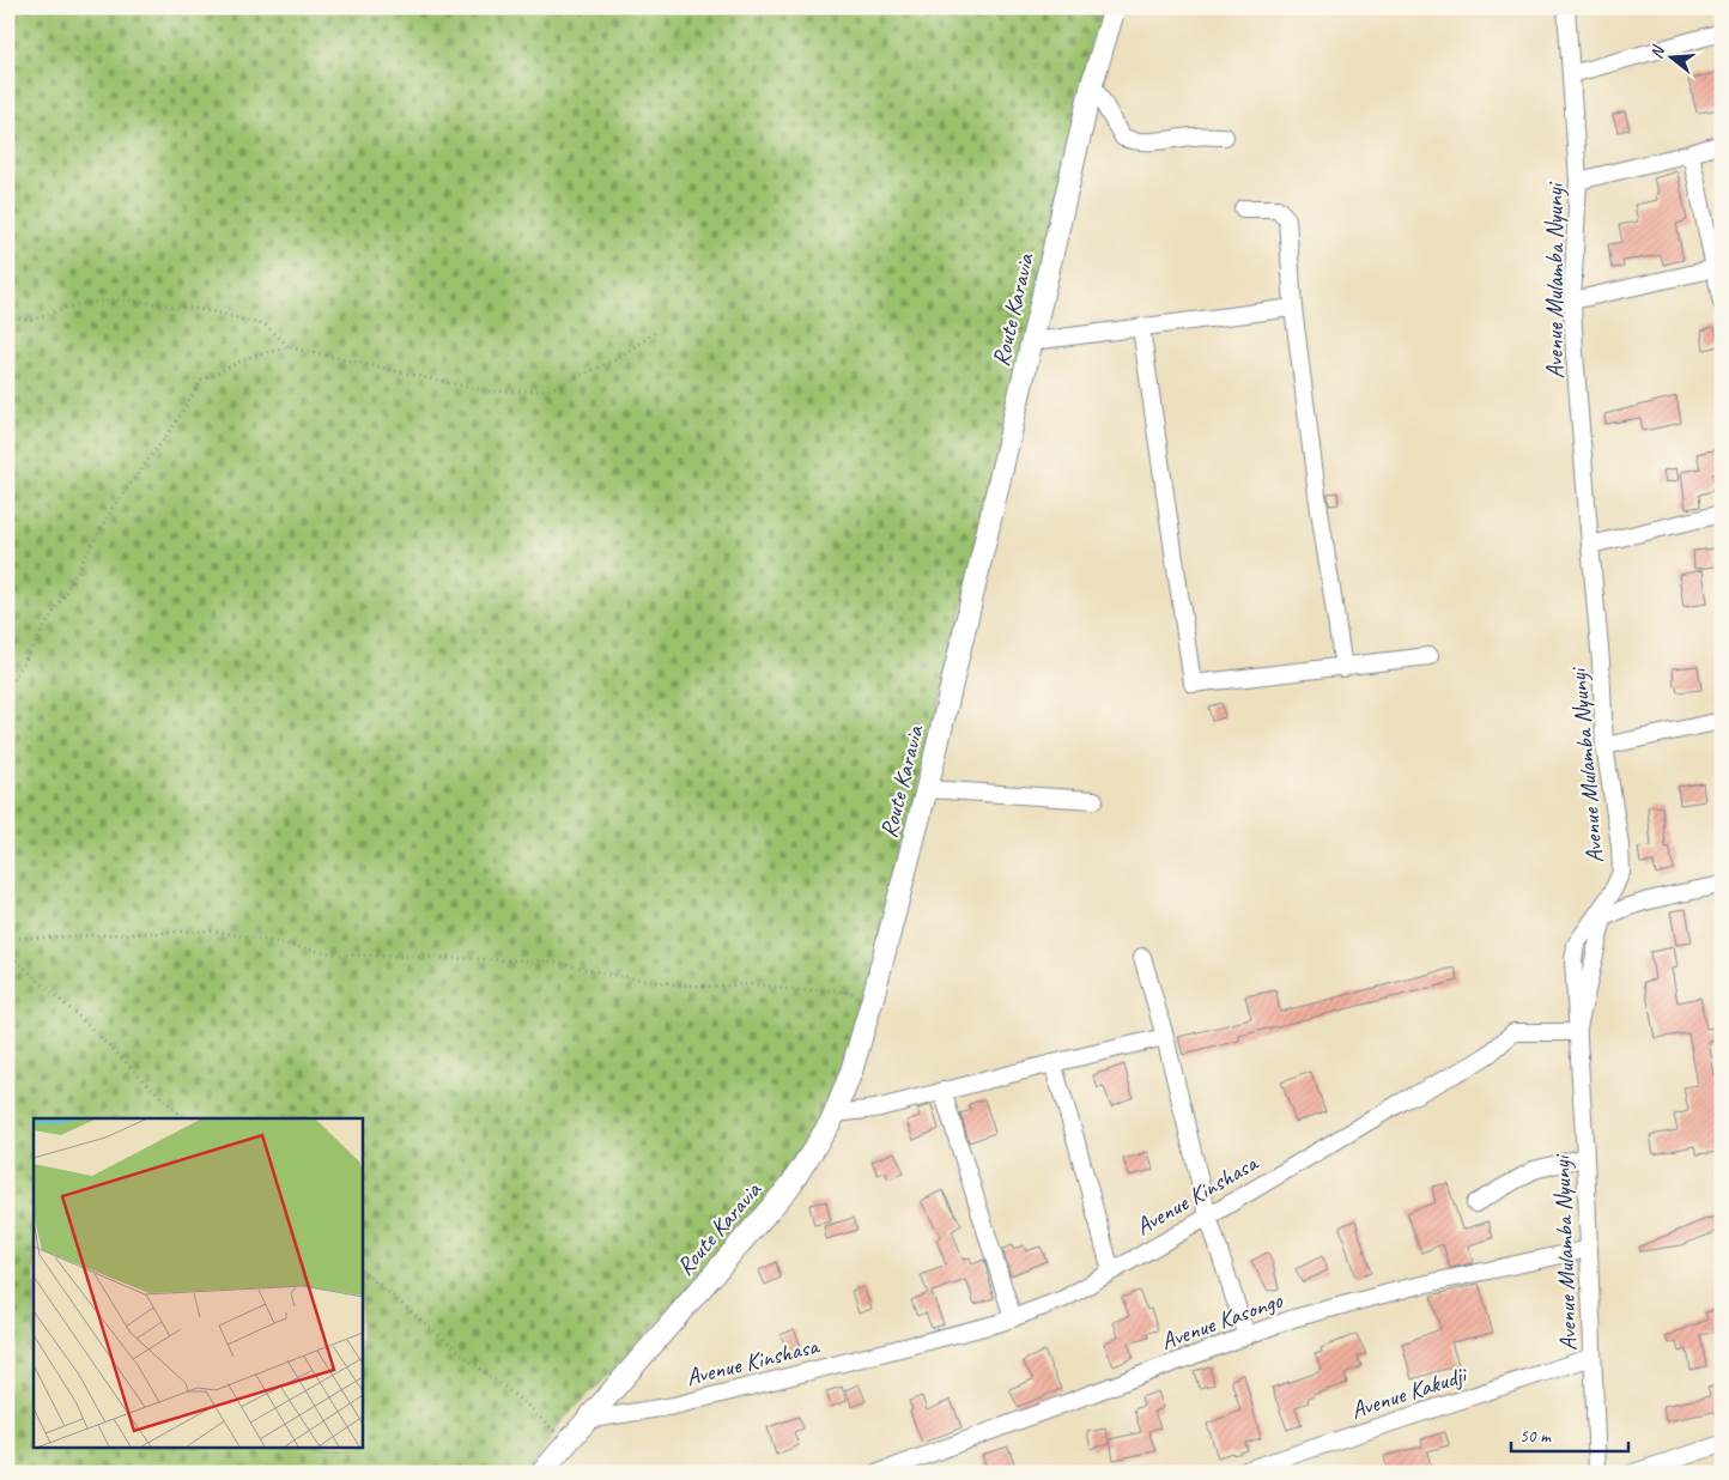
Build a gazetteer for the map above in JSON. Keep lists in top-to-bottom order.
{
  "streets": {
    "street": [
      "Avenue Mulamba Nyunyi",
      "Route Karavia",
      "Avenue Kinshasa",
      "Avenue Kasongo",
      "Avenue Kakudji"
    ]
  },
  "crossings": [
    ["Avenue Mulamba Nyunyi", "Avenue Kinshasa"],
    ["Avenue Mulamba Nyunyi", "Avenue Kasongo"],
    ["Avenue Mulamba Nyunyi", "Avenue Kakudji"],
    ["Route Karavia", "Avenue Kinshasa"]
  ],
  "scale_bar": "50 m",
  "north": "left"
}
